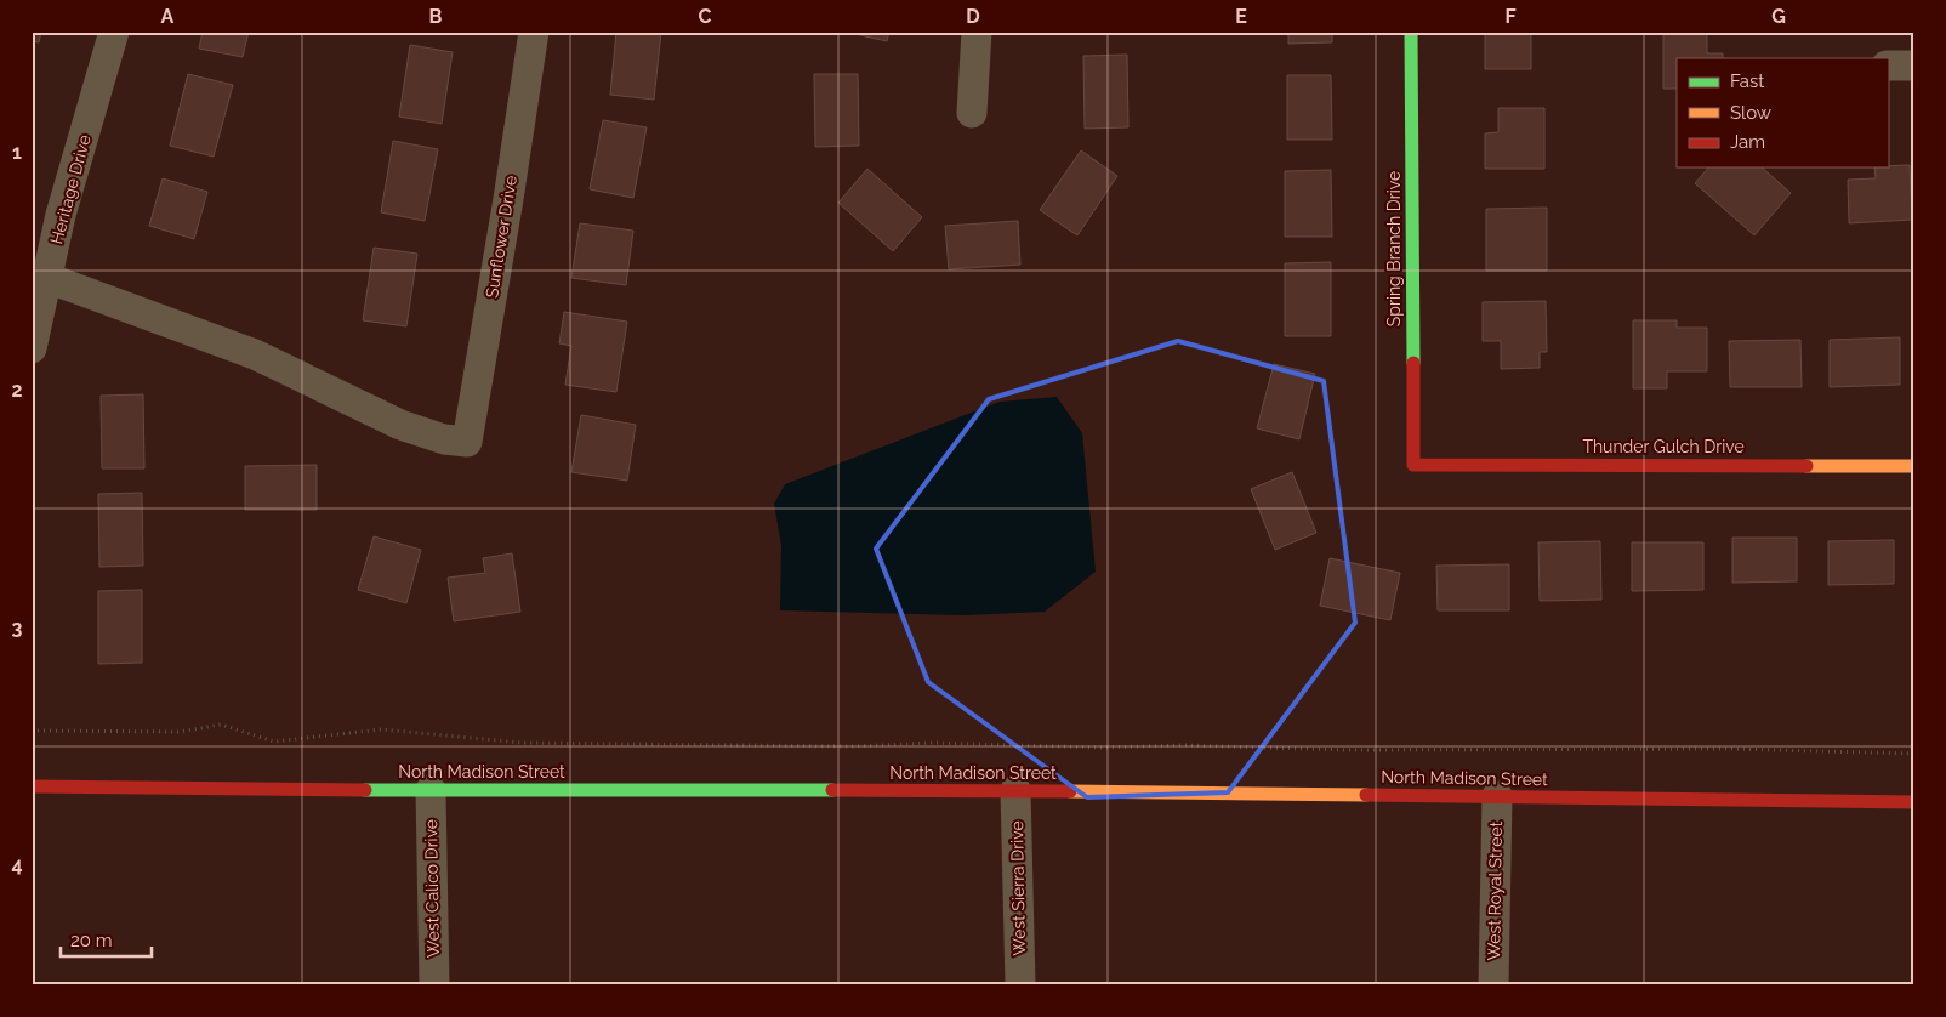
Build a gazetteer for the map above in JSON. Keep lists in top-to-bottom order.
{
  "streets": {
    "street": [
      "Heritage Drive",
      "Sunflower Drive",
      "Spring Branch Drive",
      "Thunder Gulch Drive",
      "North Madison Street",
      "West Calico Drive",
      "West Sierra Drive",
      "West Royal Street"
    ]
  },
  "crossings": [
    ["Heritage Drive", "Sunflower Drive"],
    ["Spring Branch Drive", "Thunder Gulch Drive"],
    ["North Madison Street", "West Calico Drive"],
    ["North Madison Street", "West Sierra Drive"],
    ["North Madison Street", "West Royal Street"]
  ],
  "legend": ["Fast", "Slow", "Jam"],
  "scale_bar": "20 m",
  "grid": {
    "columns": [
      "A",
      "B",
      "C",
      "D",
      "E",
      "F",
      "G"
    ],
    "rows": [
      "1",
      "2",
      "3",
      "4"
    ]
  }
}
